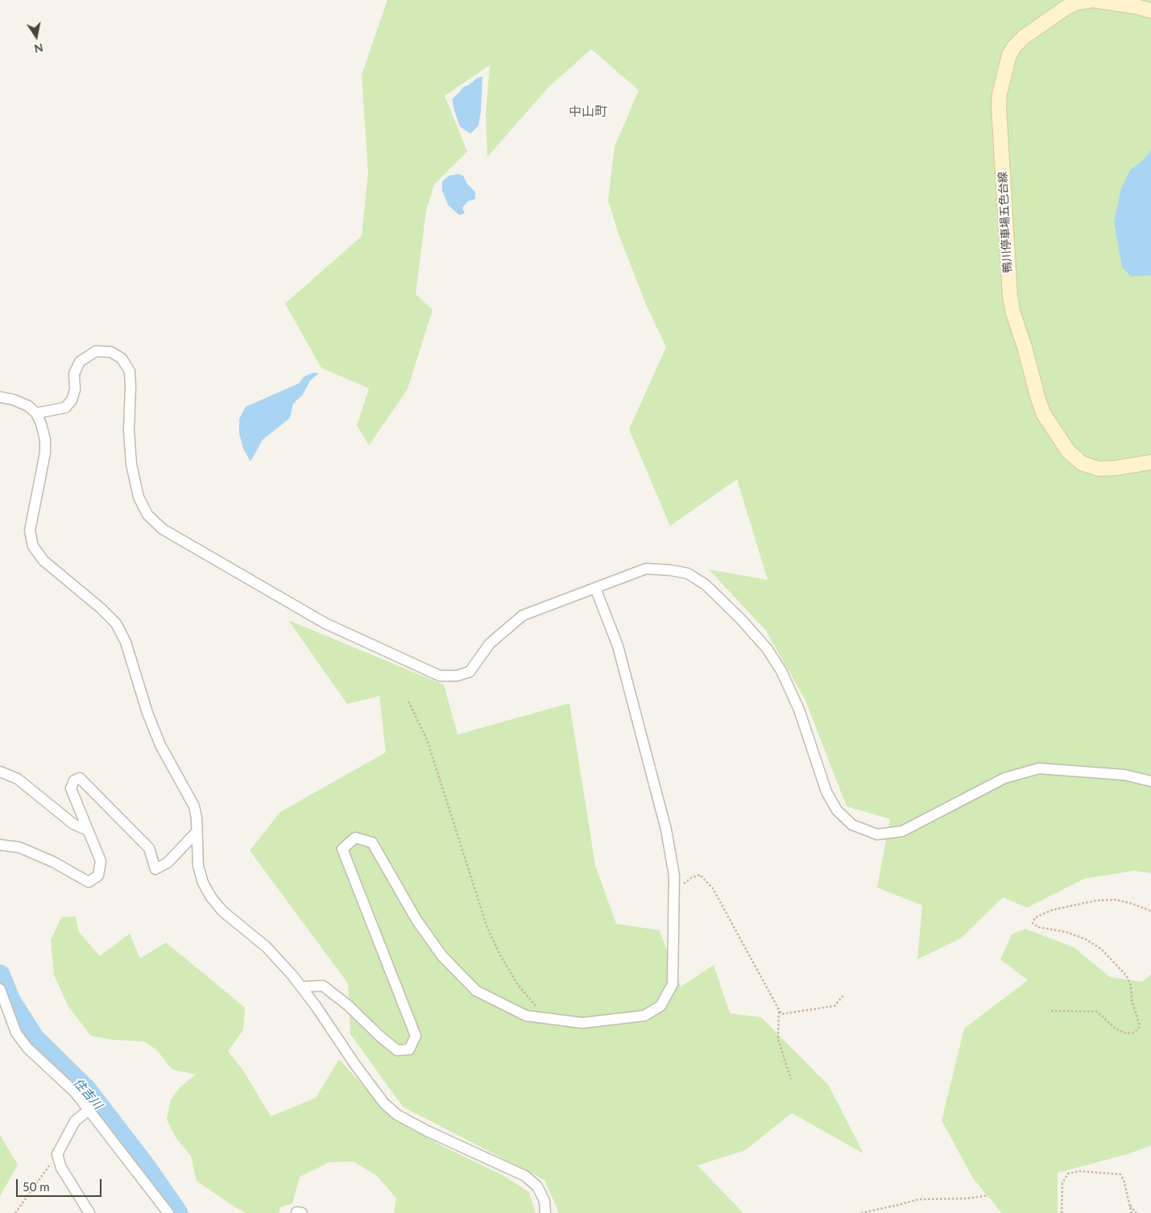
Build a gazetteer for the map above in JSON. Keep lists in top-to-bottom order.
{
  "streets": {
    "main road": ["鴨川停車場五色台線"]
  },
  "districts": ["中山町"],
  "water": ["住吉川"],
  "scale_bar": "50 m",
  "north": "bottom"
}
